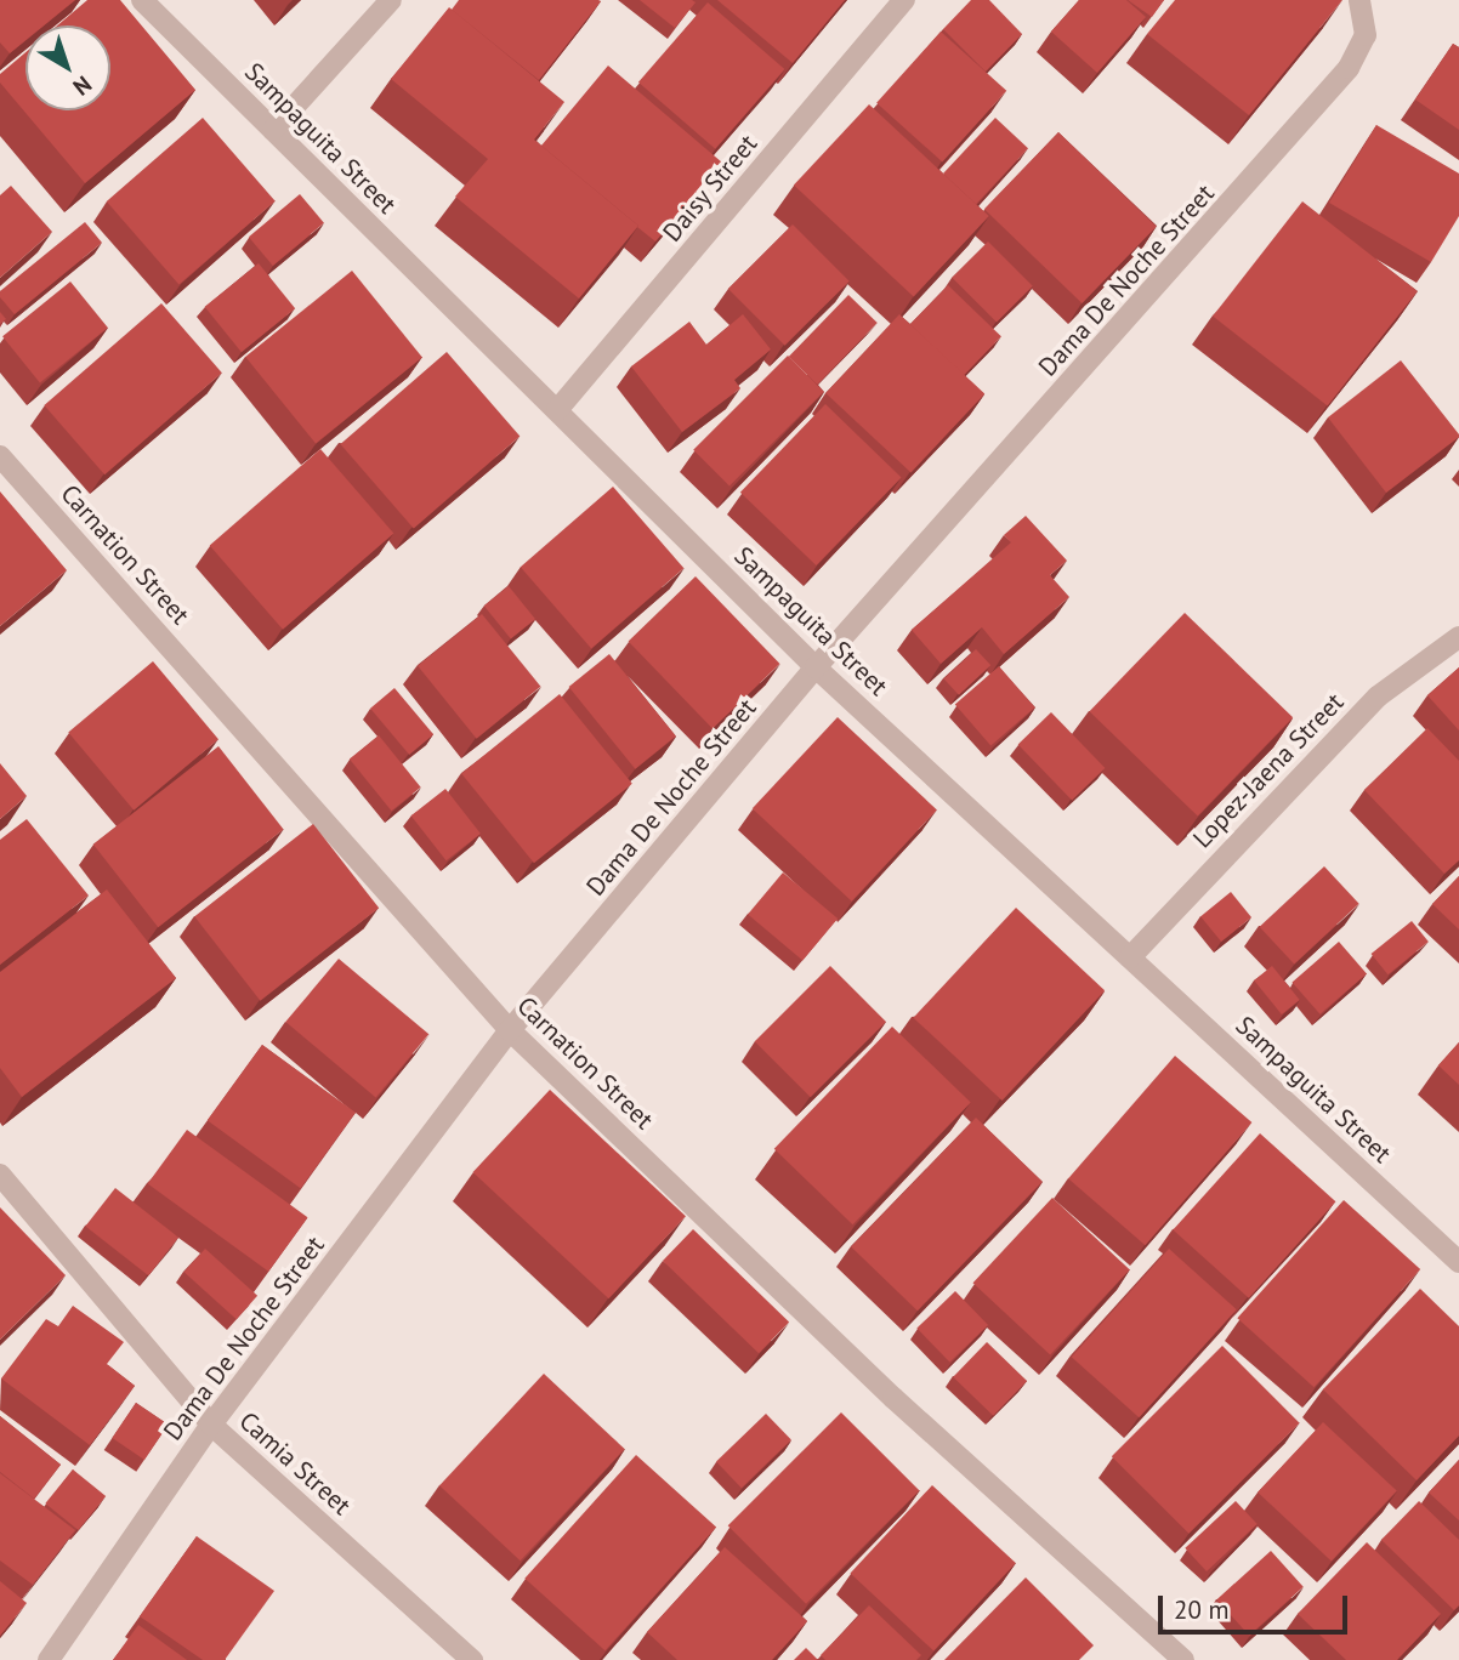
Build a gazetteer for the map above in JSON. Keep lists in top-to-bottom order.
{
  "streets": {
    "street": [
      "Sampaguita Street",
      "Daisy Street",
      "Dama De Noche Street",
      "Carnation Street",
      "Lopez-Jaena Street",
      "Camia Street"
    ]
  },
  "crossings": [
    ["Sampaguita Street", "Daisy Street"],
    ["Sampaguita Street", "Dama De Noche Street"],
    ["Sampaguita Street", "Lopez-Jaena Street"],
    ["Dama De Noche Street", "Carnation Street"],
    ["Dama De Noche Street", "Camia Street"]
  ],
  "scale_bar": "20 m",
  "north": "bottom right"
}
